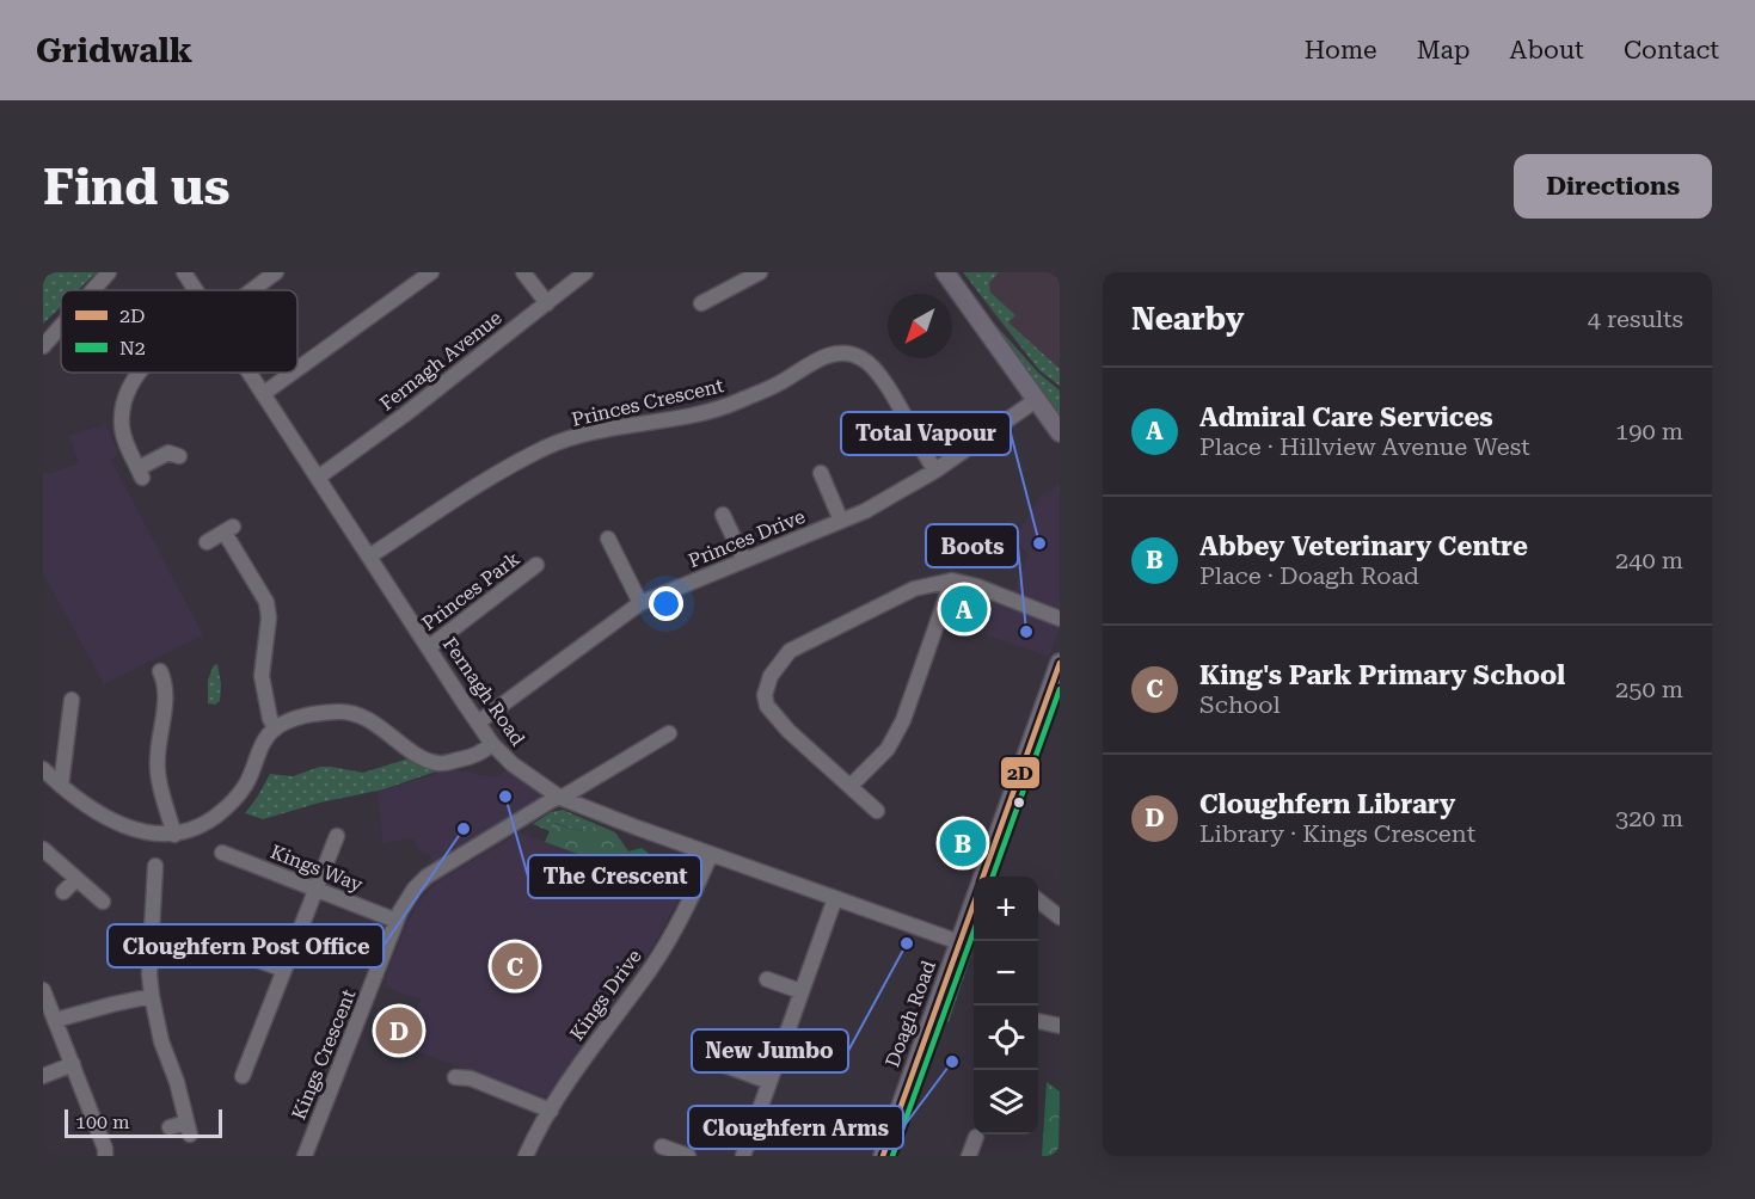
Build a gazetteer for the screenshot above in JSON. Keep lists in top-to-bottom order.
{
  "streets": {
    "main road": ["Doagh Road"],
    "street": [
      "Fernagh Avenue",
      "Princes Crescent",
      "Princes Drive",
      "Princes Park",
      "Fernagh Road",
      "Kings Way",
      "Kings Drive",
      "Kings Crescent"
    ]
  },
  "crossings": [
    ["Fernagh Avenue", "Fernagh Road"],
    ["Princes Crescent", "Princes Drive"],
    ["Princes Crescent", "Fernagh Road"],
    ["Princes Drive", "Fernagh Road"],
    ["Princes Park", "Fernagh Road"],
    ["Fernagh Road", "Kings Drive"],
    ["Fernagh Road", "Doagh Road"],
    ["Fernagh Road", "Kings Crescent"],
    ["Kings Way", "Kings Crescent"]
  ],
  "places": [
    "Total Vapour",
    "Boots",
    "The Crescent",
    "Cloughfern Post Office",
    "New Jumbo",
    "Cloughfern Arms"
  ],
  "lines": ["transit line 2D", "transit line N2"],
  "legend": ["2D", "N2"],
  "scale_bar": "100 m",
  "north": "bottom left",
  "page": {
    "header": "Gridwalk",
    "nav": [
      "Home",
      "Map",
      "About",
      "Contact"
    ],
    "buttons": "Directions",
    "title": "Find us",
    "heading": ["Nearby", "4 results"],
    "list": [
      {
        "mark": "A",
        "name": "Admiral Care Services",
        "note": "Place · Hillview Avenue West",
        "value": "190 m"
      },
      {
        "mark": "B",
        "name": "Abbey Veterinary Centre",
        "note": "Place · Doagh Road",
        "value": "240 m"
      },
      {
        "mark": "C",
        "name": "King's Park Primary School",
        "note": "School",
        "value": "250 m"
      },
      {
        "mark": "D",
        "name": "Cloughfern Library",
        "note": "Library · Kings Crescent",
        "value": "320 m"
      }
    ],
    "pins": [
      "A",
      "B",
      "C",
      "D"
    ],
    "map_buttons": ["+", "−"],
    "scale": "100 m"
  }
}
